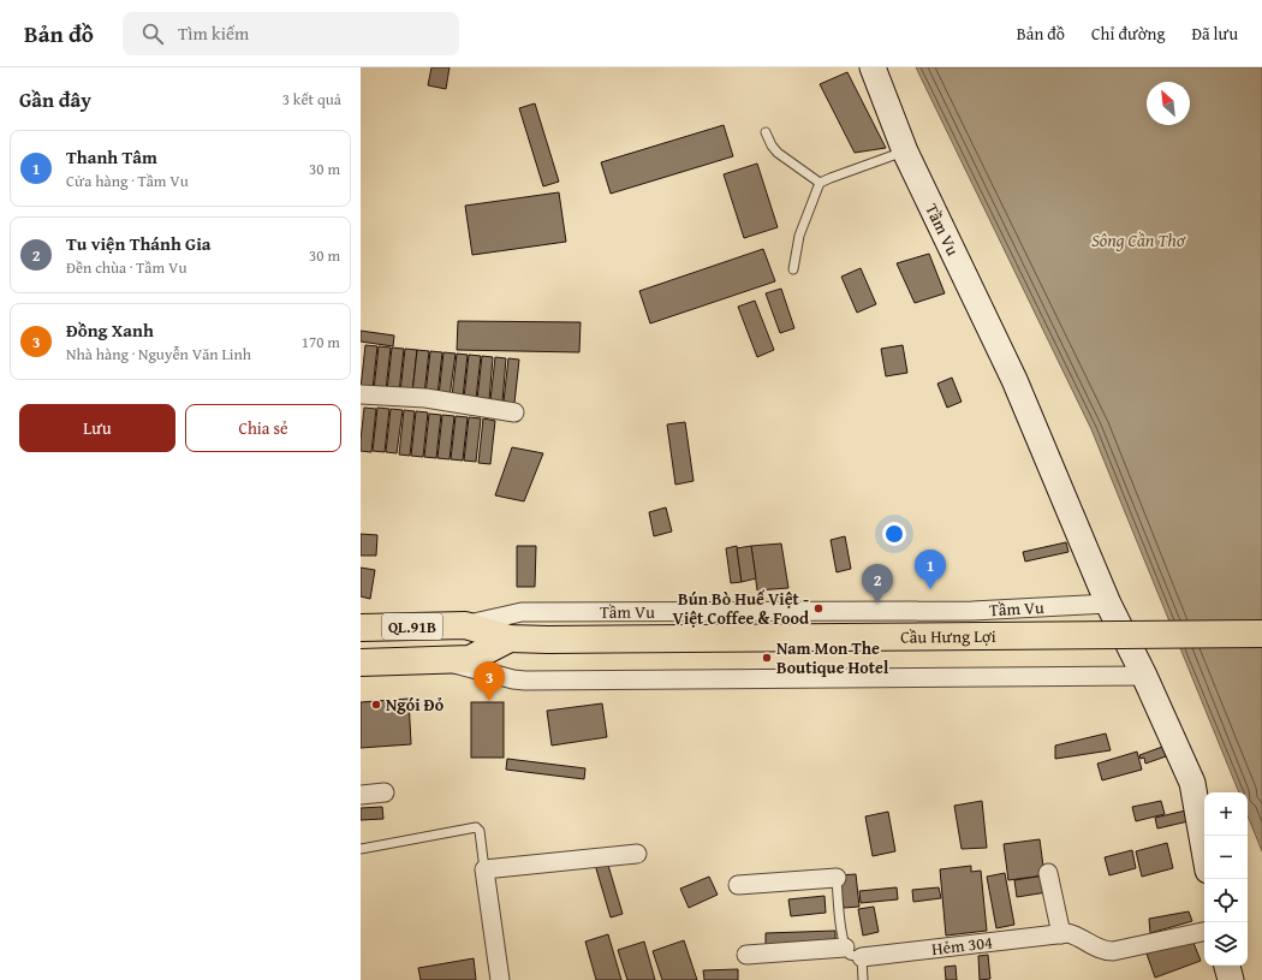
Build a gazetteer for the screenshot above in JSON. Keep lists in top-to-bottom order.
{
  "streets": {
    "highway": ["QL.91B", "Cầu Hưng Lợi"],
    "street": ["Tầm Vu", "Hẻm 304"]
  },
  "crossings": [
    ["Tầm Vu", "QL.91B"],
    ["QL.91B", "Cầu Hưng Lợi"]
  ],
  "water": ["Sông Cần Thơ"],
  "places": ["Bún Bò Huế Việt - Việt Coffee & Food", "Nam Mon The Boutique Hotel", "Ngói Đỏ"],
  "north": "top left",
  "page": {
    "header": "Bản đồ",
    "search": "Tìm kiếm",
    "nav": ["Bản đồ", "Chỉ đường", "Đã lưu"],
    "heading": ["Gần đây", "3 kết quả"],
    "list": [
      {
        "mark": "1",
        "name": "Thanh Tâm",
        "note": "Cửa hàng · Tầm Vu",
        "value": "30 m"
      },
      {
        "mark": "2",
        "name": "Tu viện Thánh Gia",
        "note": "Đền chùa · Tầm Vu",
        "value": "30 m"
      },
      {
        "mark": "3",
        "name": "Đồng Xanh",
        "note": "Nhà hàng · Nguyễn Văn Linh",
        "value": "170 m"
      }
    ],
    "buttons": ["Lưu", "Chia sẻ"],
    "pins": ["1", "2", "3"],
    "map_buttons": ["+", "−"]
  }
}
